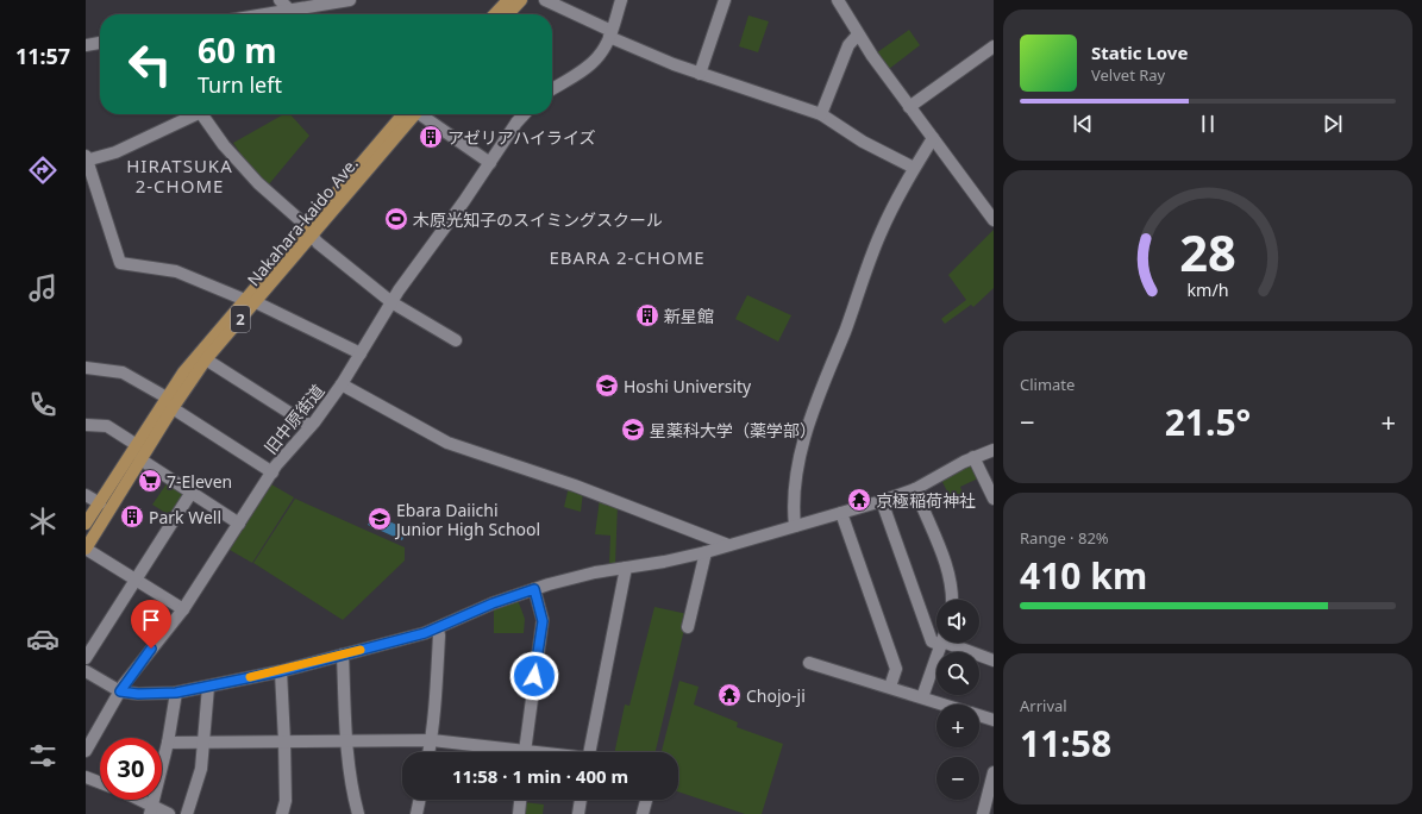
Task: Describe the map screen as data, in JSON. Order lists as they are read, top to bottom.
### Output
{
  "streets": {
    "main road": ["Nakahara-kaido Ave.", "2"],
    "street": ["旧中原街道"]
  },
  "districts": ["HIRATSUKA 2-CHOME", "EBARA 2-CHOME"],
  "places": {
    "building": ["アゼリアハイライズ", "新星館", "Park Well"],
    "sports": ["木原光知子のスイミングスクール"],
    "school or university": ["Hoshi University", "星薬科大学（薬学部）", "Ebara Daiichi Junior High School"],
    "supermarket": ["7-Eleven"],
    "temple": ["京極稲荷神社", "Chojo-ji"]
  },
  "page": {
    "tabs": "11:57",
    "turn": ["60 m", "Turn left"],
    "song": ["Static Love", "Velvet Ray"],
    "tile": [
      "Climate",
      ["Range · 82%", "410 km"],
      ["Arrival", "11:58"]
    ],
    "heat": ["−", "21.5°", "+"],
    "map_buttons": ["+", "−"],
    "limit": "30",
    "trip": "11:58 · 1 min · 400 m",
    "gauge": ["28", "km/h"]
  }
}
